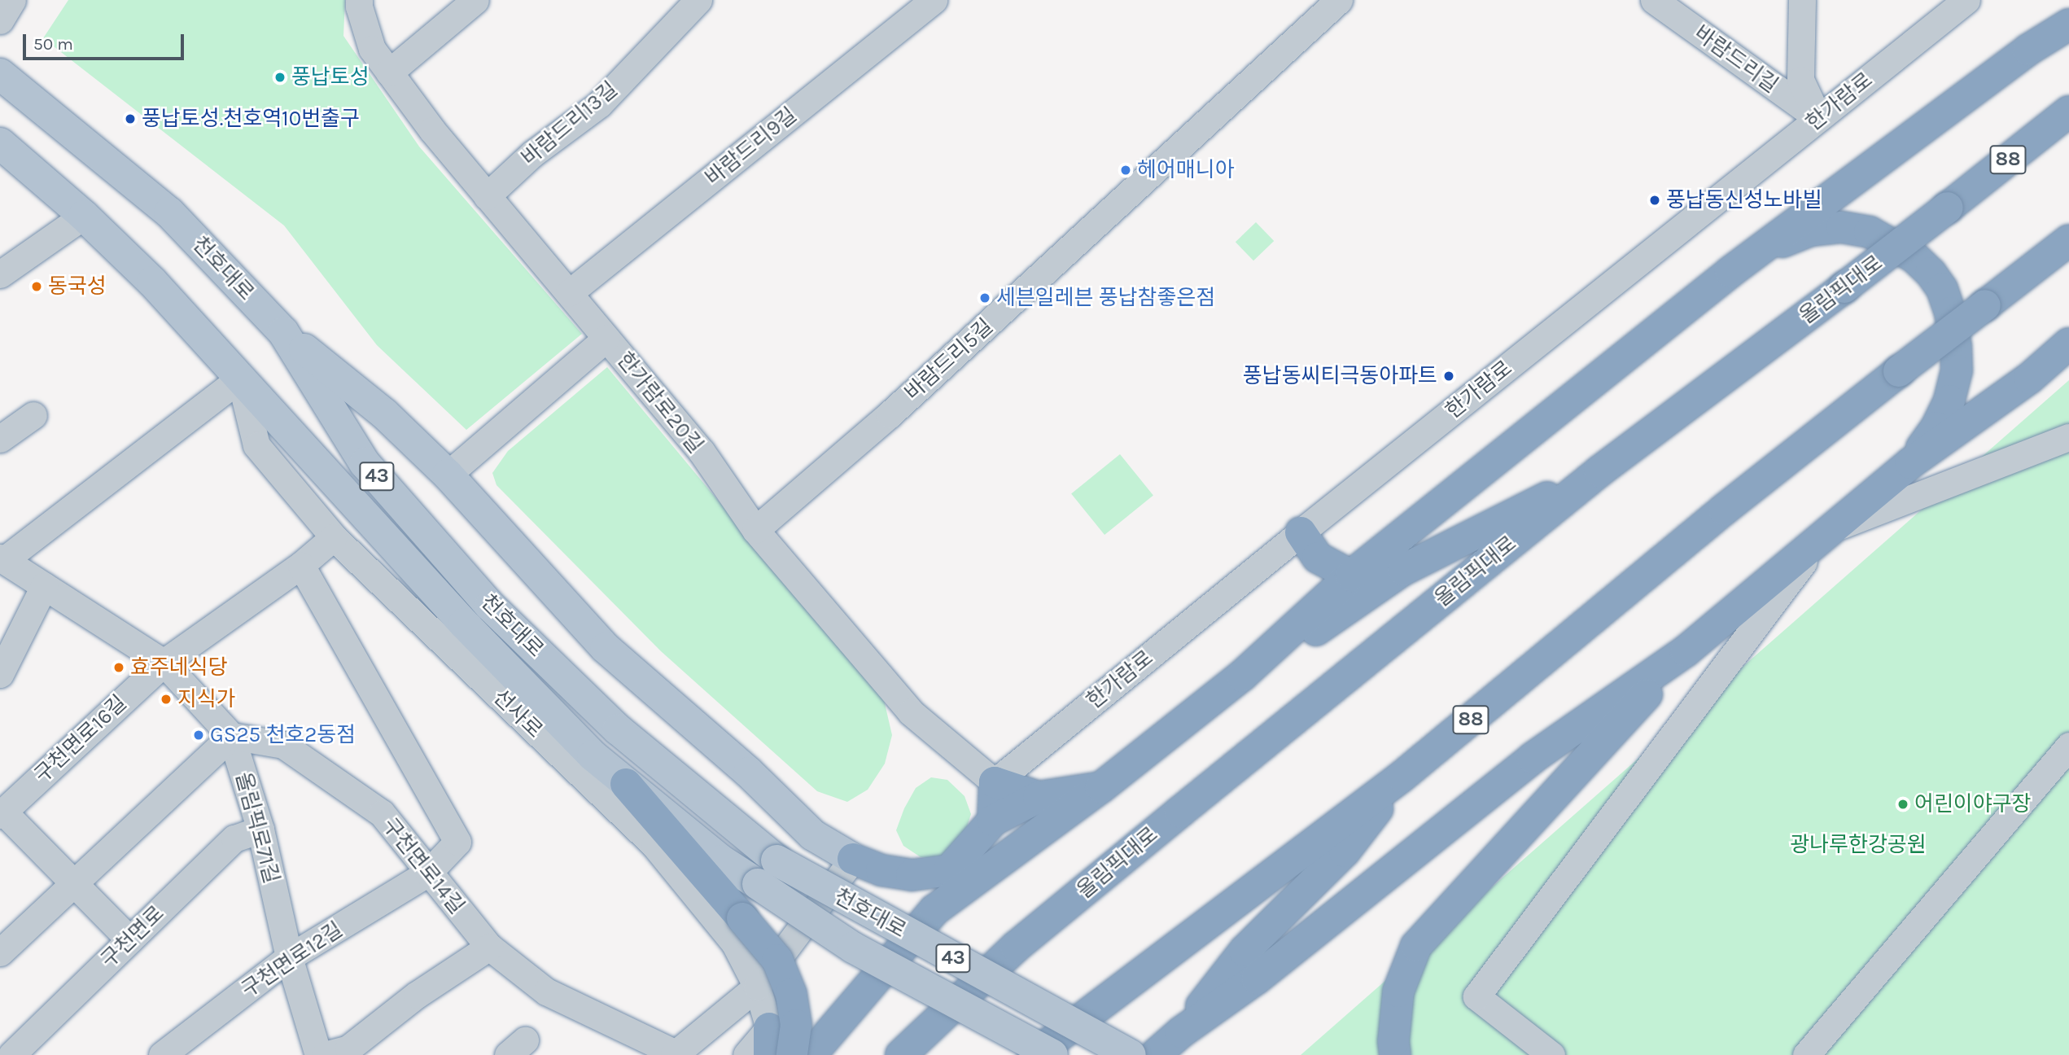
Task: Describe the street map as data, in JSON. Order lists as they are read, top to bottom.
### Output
{
  "streets": {
    "highway": ["88", "올림픽대로"],
    "main road": ["천호대로", "43"],
    "street": [
      "바람드리길",
      "한가람로",
      "바람드리13길",
      "바람드리9길",
      "바람드리5길",
      "한가람로20길",
      "선사로",
      "구천면로16길",
      "올림픽로71길",
      "구천면로14길",
      "구천면로",
      "구천면로12길"
    ]
  },
  "crossings": [
    ["바람드리길", "한가람로"],
    ["한가람로", "한가람로20길"],
    ["바람드리13길", "한가람로20길"],
    ["바람드리9길", "한가람로20길"],
    ["천호대로", "선사로"],
    ["천호대로", "올림픽로71길"],
    ["바람드리5길", "한가람로20길"],
    ["선사로", "구천면로16길"],
    ["선사로", "올림픽로71길"],
    ["구천면로16길", "올림픽로71길"],
    ["구천면로16길", "구천면로12길"],
    ["올림픽로71길", "구천면로14길"],
    ["올림픽로71길", "구천면로"],
    ["올림픽로71길", "구천면로12길"],
    ["구천면로14길", "구천면로12길"]
  ],
  "parks": ["광나루한강공원"],
  "places": [
    "풍납토성",
    "풍납토성.천호역10번출구",
    "헤어매니아",
    "풍납동신성노바빌",
    "동국성",
    "세븐일레븐 풍납참좋은점",
    "풍납동씨티극동아파트",
    "효주네식당",
    "지식가",
    "GS25 천호2동점",
    "어린이야구장"
  ],
  "scale_bar": "50 m"
}
